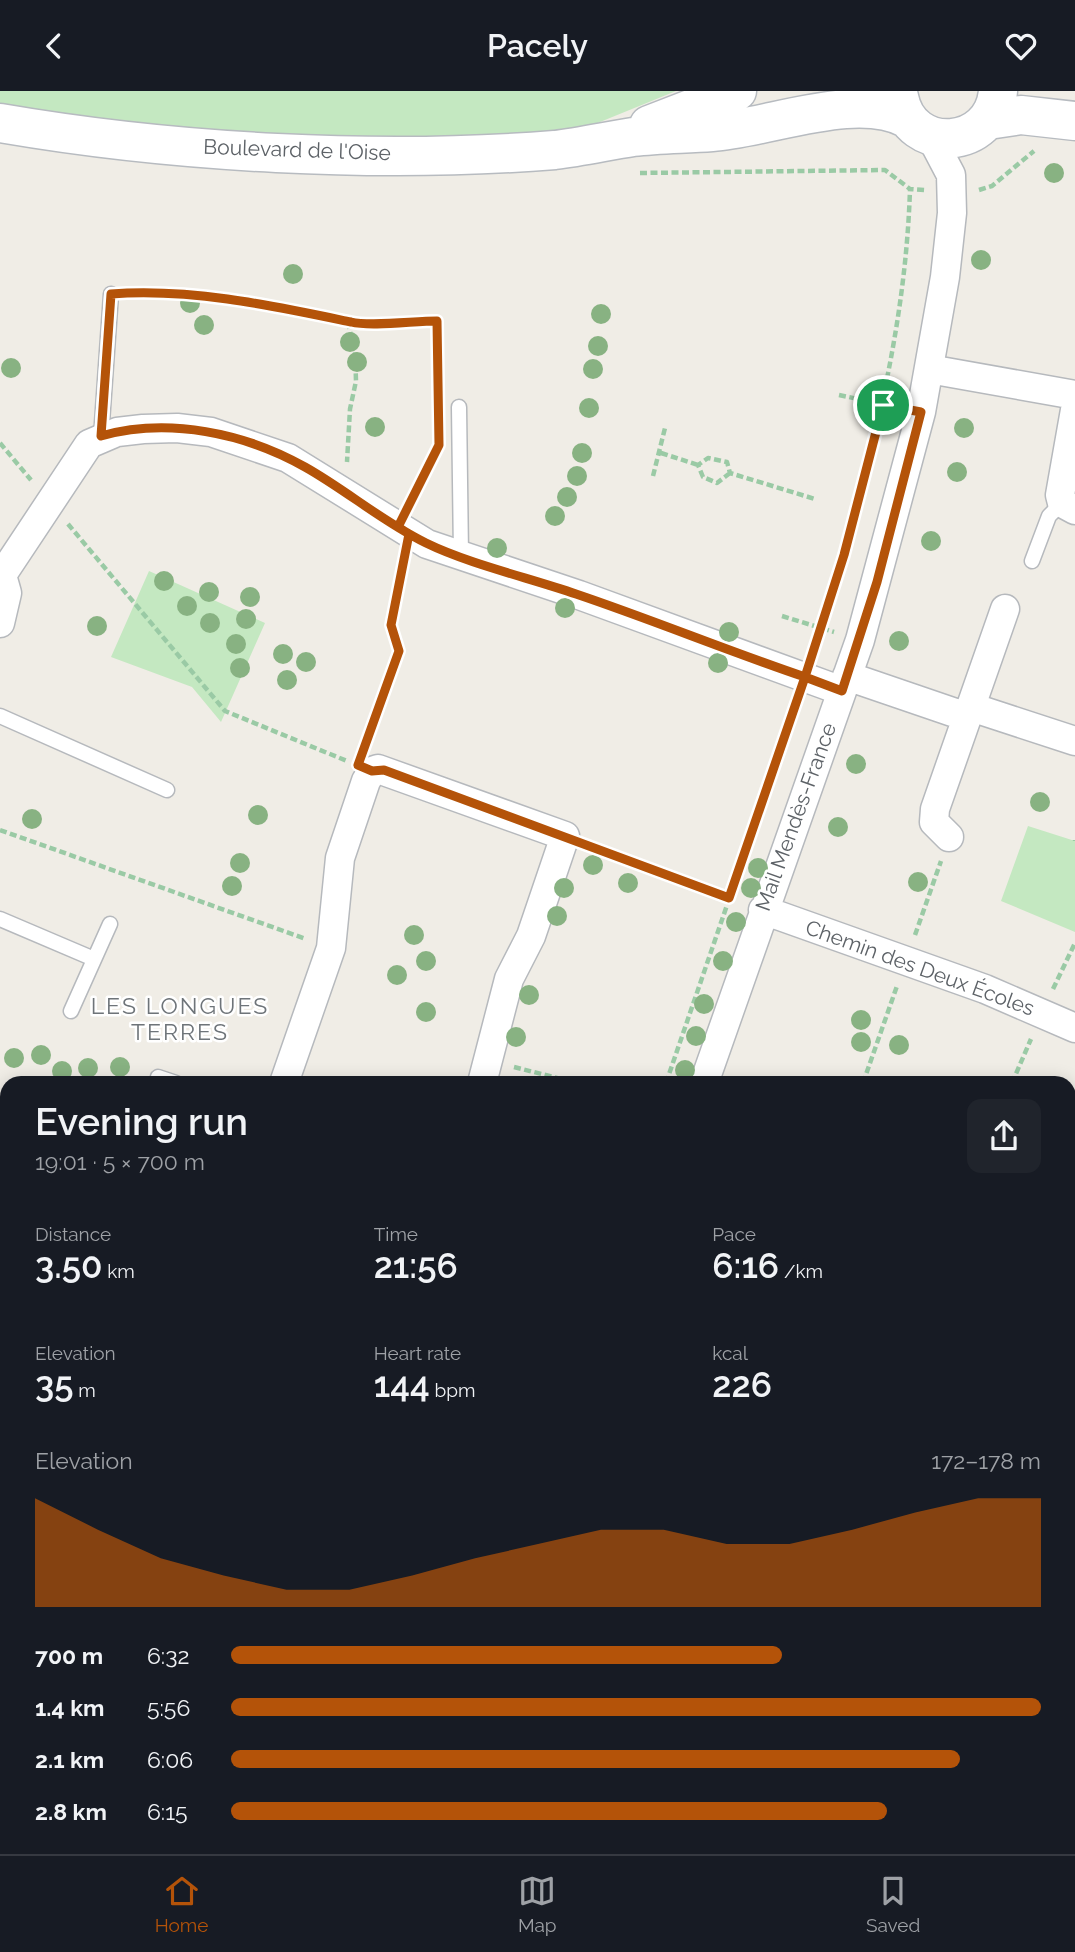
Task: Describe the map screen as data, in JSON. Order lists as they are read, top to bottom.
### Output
{
  "streets": {
    "main road": ["Boulevard de l'Oise"],
    "street": ["Mail Mendès-France", "Chemin des Deux Écoles"]
  },
  "crossings": [
    ["Boulevard de l'Oise", "Mail Mendès-France"],
    ["Mail Mendès-France", "Chemin des Deux Écoles"]
  ],
  "districts": ["LES LONGUES TERRES"],
  "page": {
    "header": "Pacely",
    "heading": ["Evening run", "19:01 · 5 × 700 m"],
    "stats": [
      ["Distance", "3.50 km"],
      ["Time", "21:56"],
      ["Pace", "6:16 /km"],
      ["Elevation", "35 m"],
      ["Heart rate", "144 bpm"],
      ["kcal", "226"]
    ],
    "chart": ["Elevation", "172–178 m"],
    "list": [
      {
        "name": "700 m",
        "note": "6:32"
      },
      {
        "name": "1.4 km",
        "note": "5:56"
      },
      {
        "name": "2.1 km",
        "note": "6:06"
      },
      {
        "name": "2.8 km",
        "note": "6:15"
      }
    ],
    "tabs": ["Home", "Map", "Saved"]
  }
}
